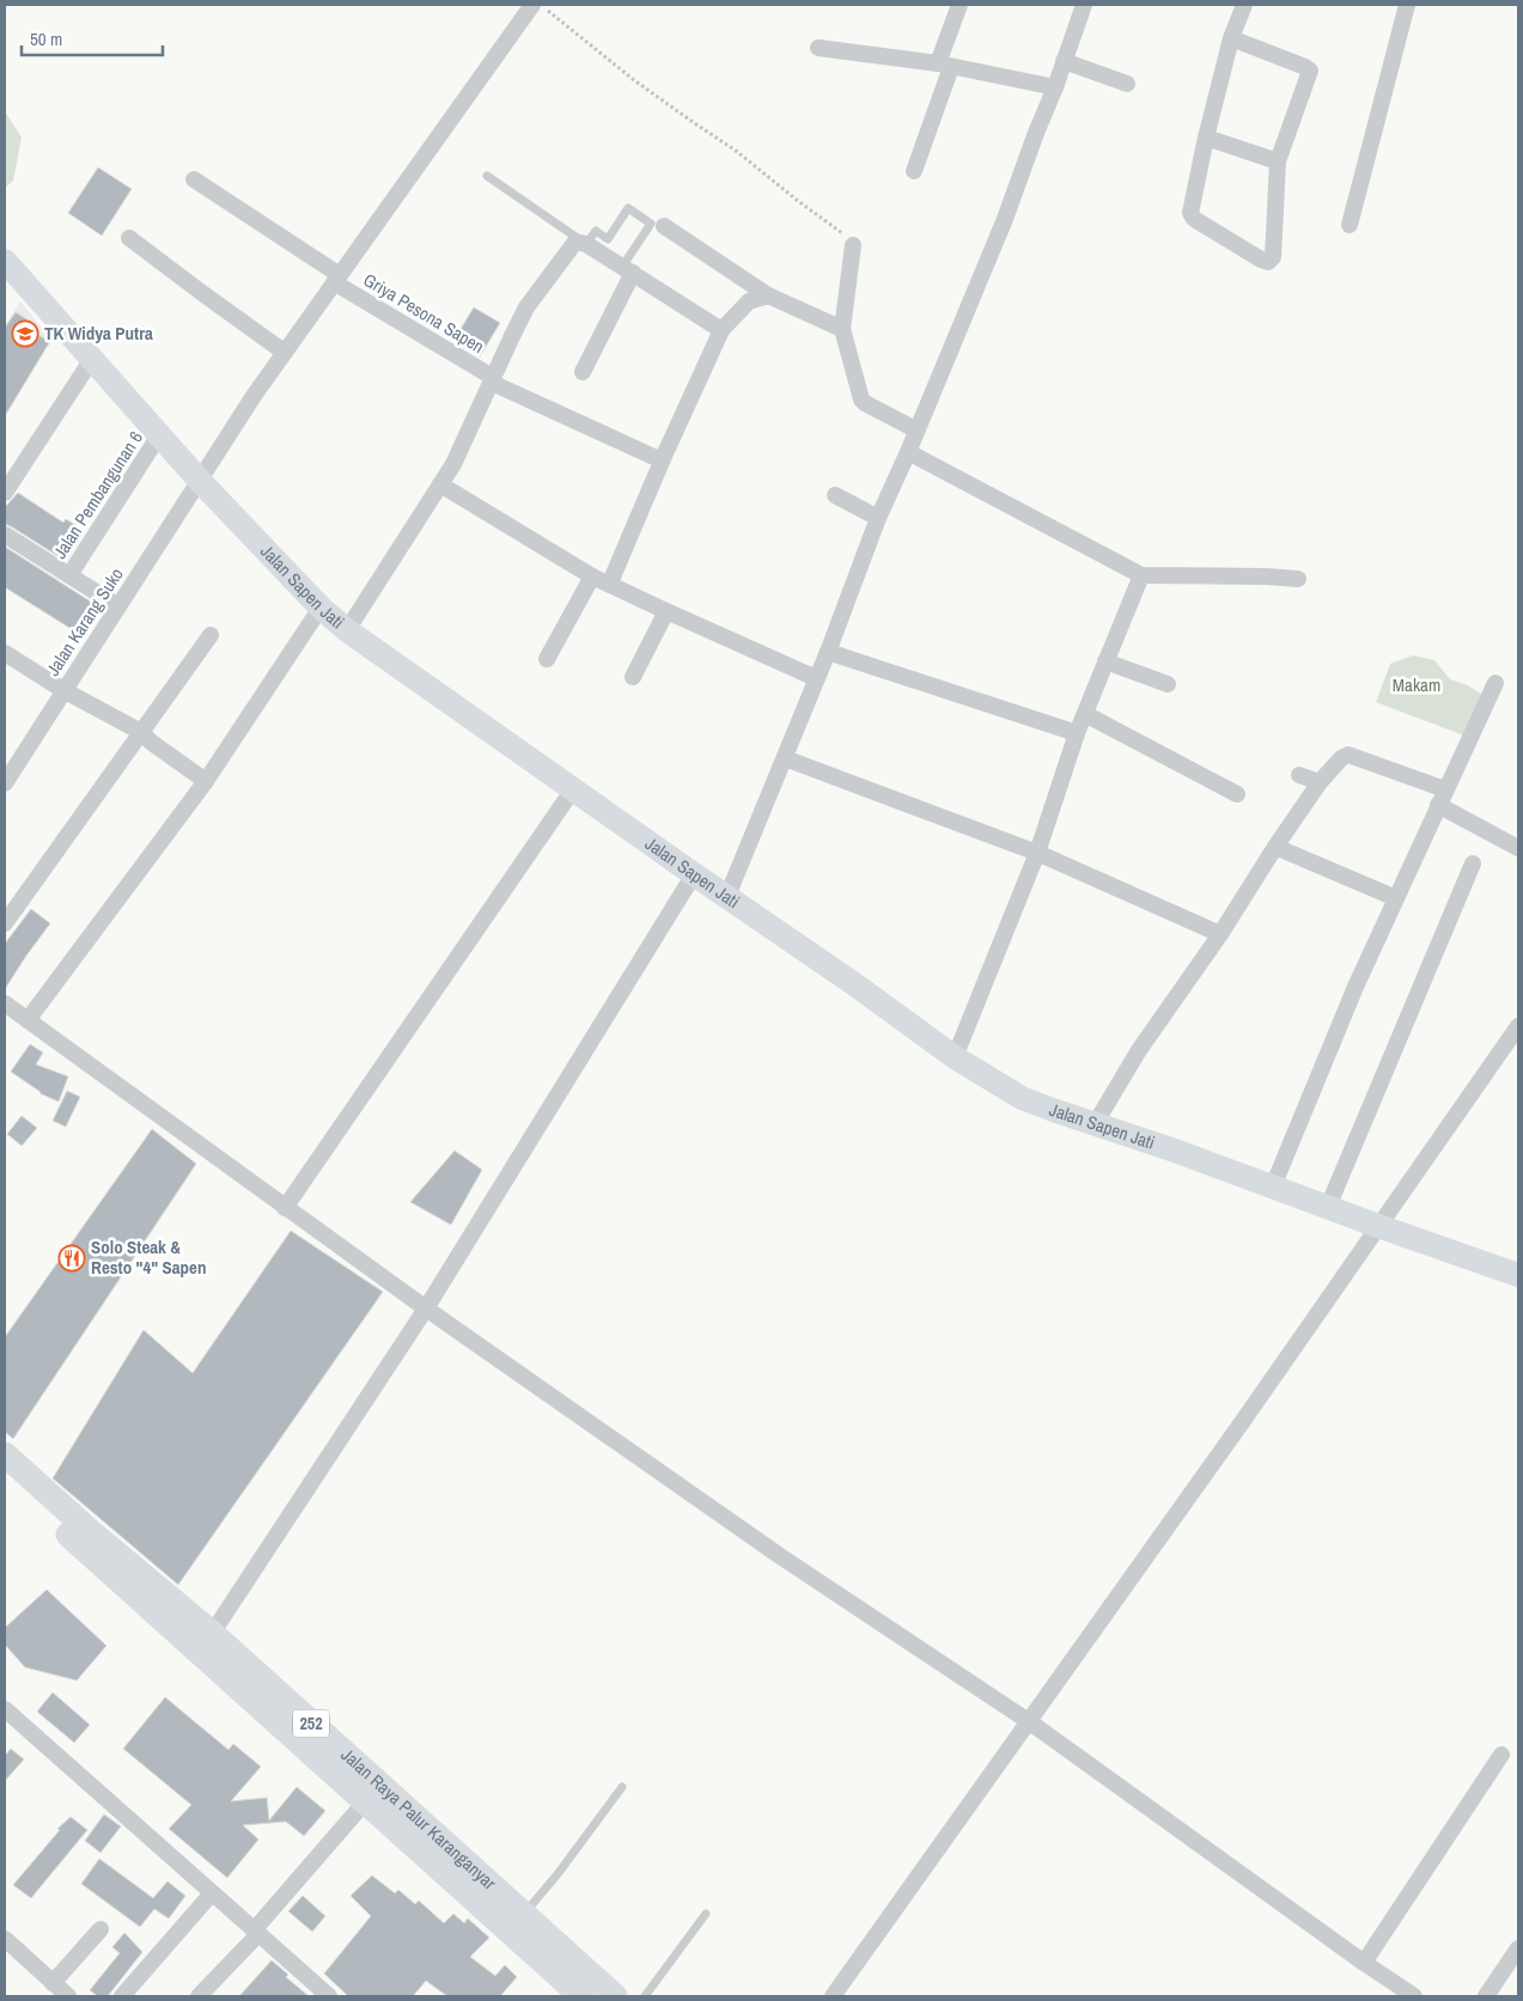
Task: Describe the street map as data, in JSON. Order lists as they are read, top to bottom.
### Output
{
  "streets": {
    "main road": ["252", "Jalan Raya Palur Karanganyar"],
    "street": [
      "Griya Pesona Sapen",
      "Jalan Pembangunan 6",
      "Jalan Sapen Jati",
      "Jalan Karang Suko"
    ]
  },
  "crossings": [
    ["Griya Pesona Sapen", "Jalan Karang Suko"],
    ["Jalan Pembangunan 6", "Jalan Sapen Jati"],
    ["Jalan Sapen Jati", "Jalan Karang Suko"]
  ],
  "parks": ["Makam"],
  "places": {
    "school or university": ["TK Widya Putra"],
    "restaurant": ["Solo Steak & Resto \"4\" Sapen"]
  },
  "scale_bar": "50 m"
}
